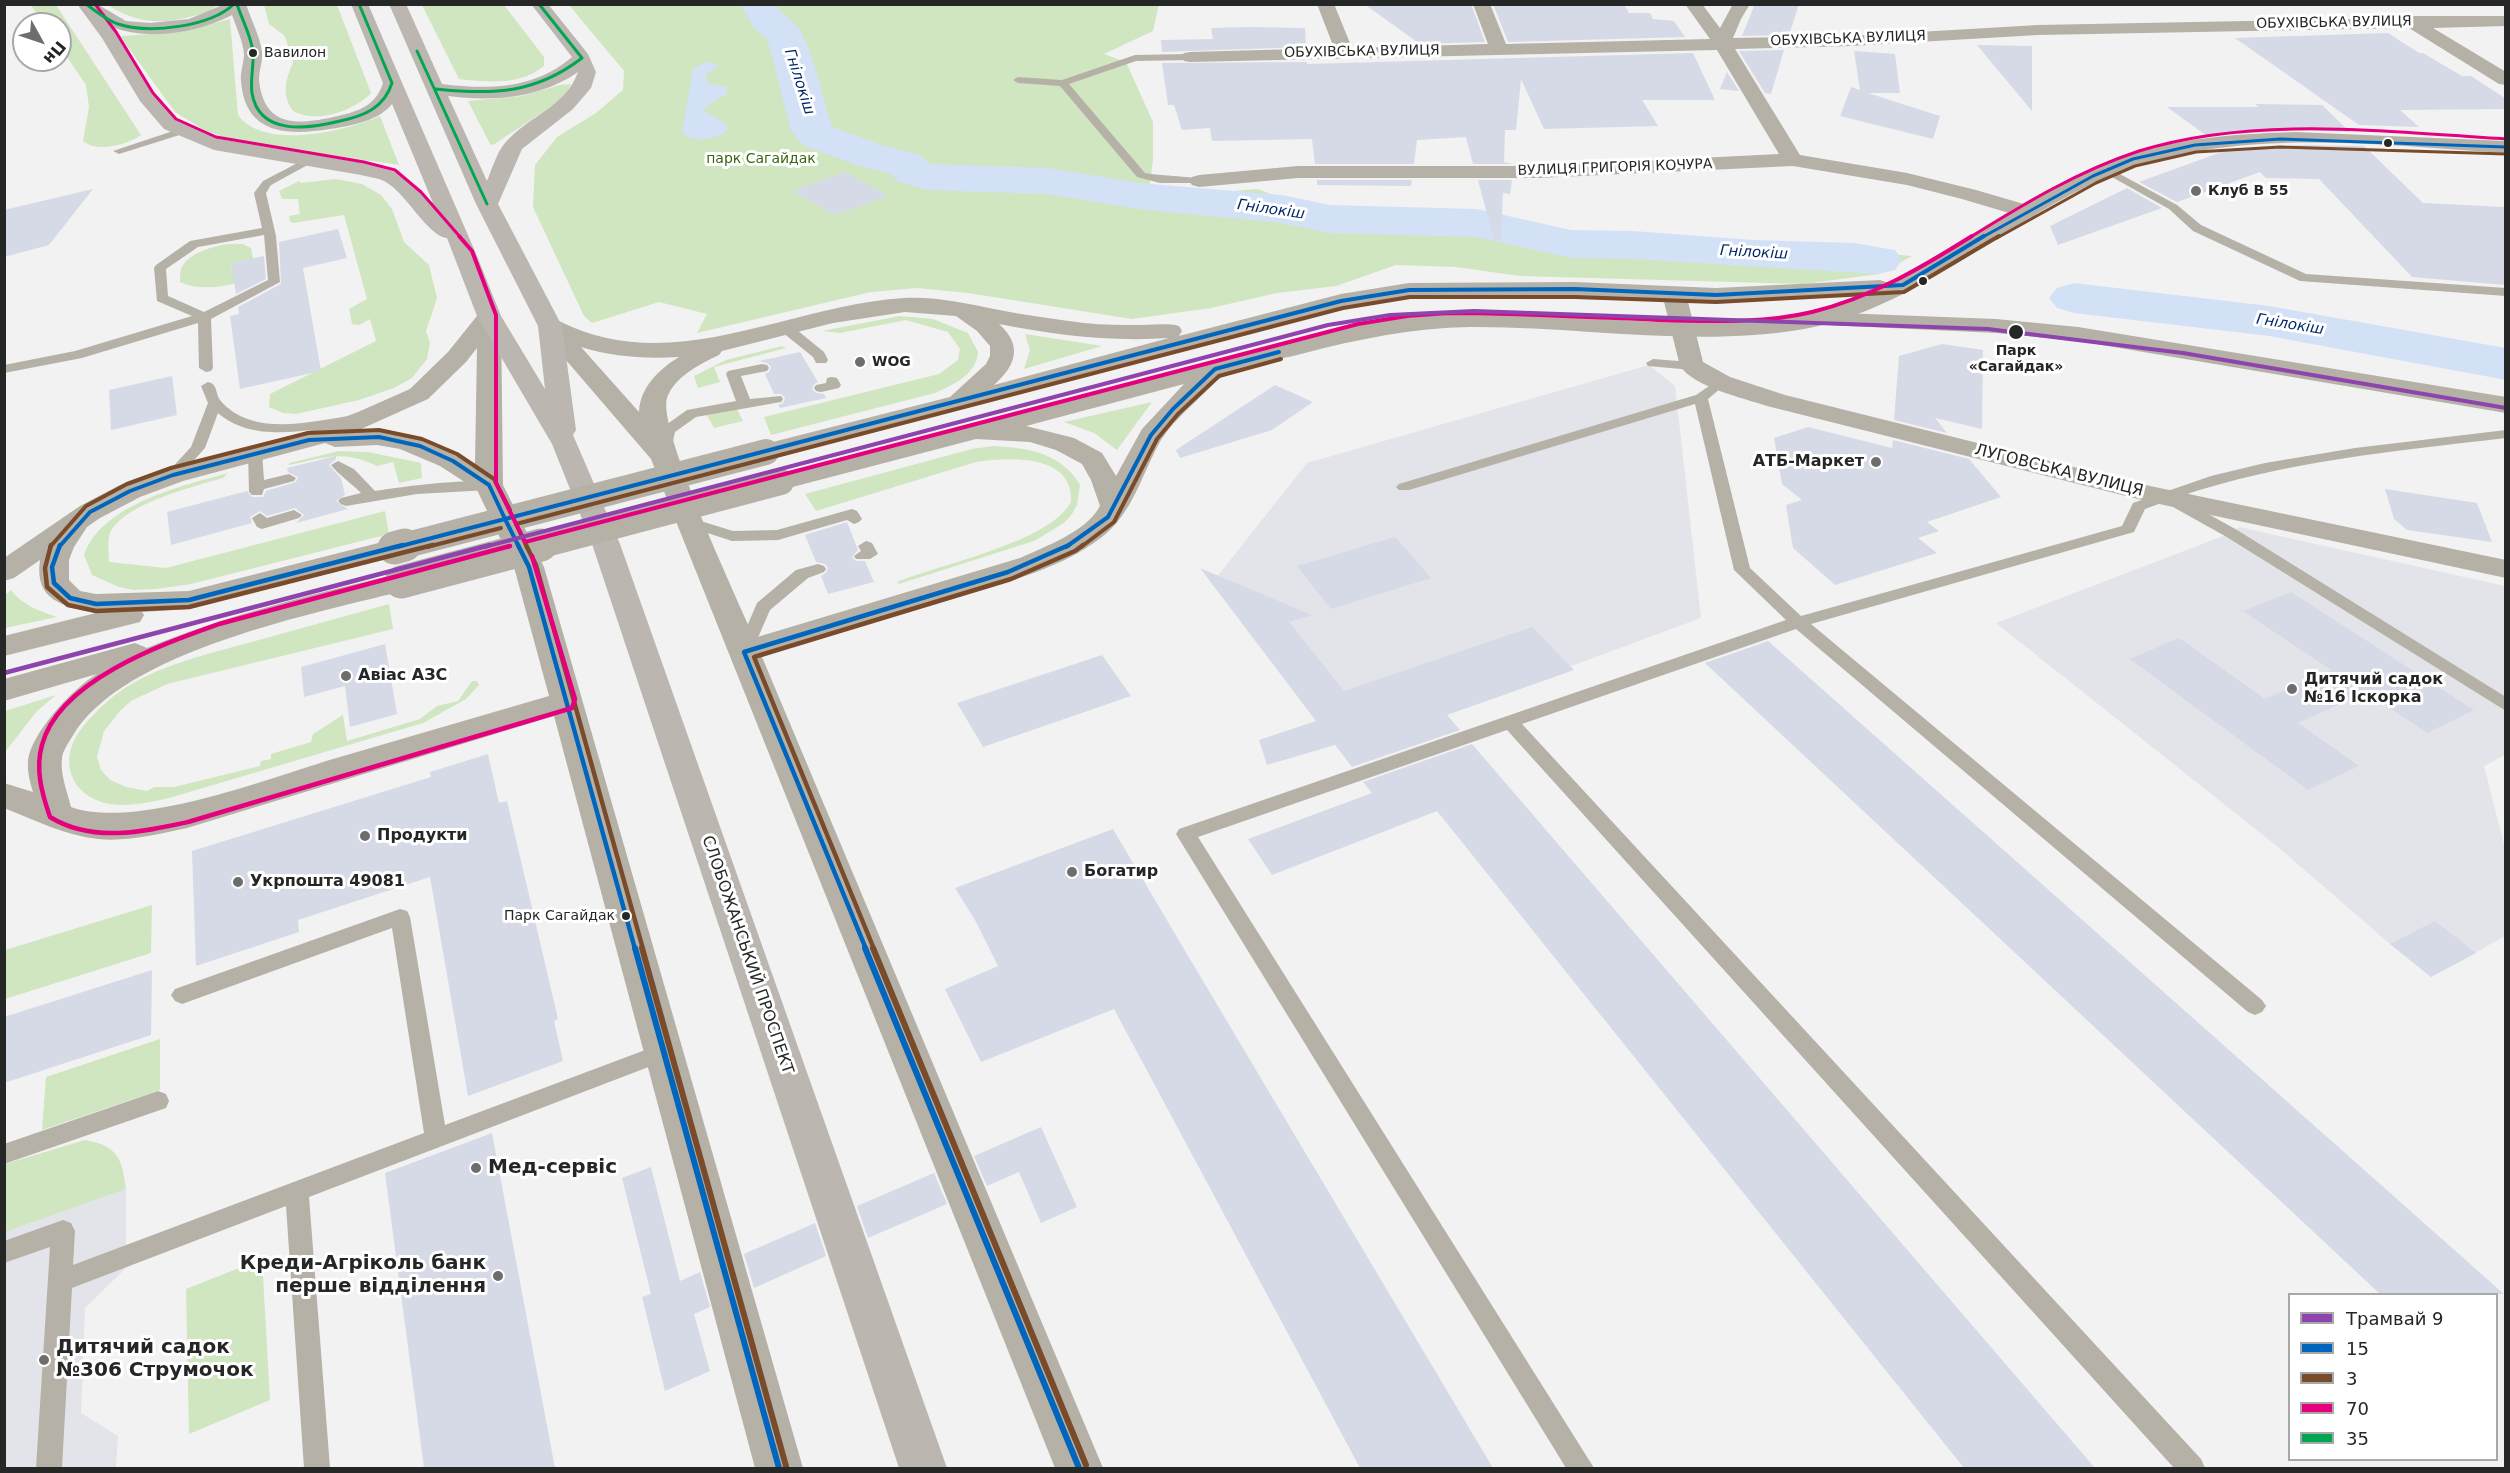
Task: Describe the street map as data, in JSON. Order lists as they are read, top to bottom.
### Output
{
  "streets": {
    "main road": [
      "ОБУХІВСЬКА ВУЛИЦЯ",
      "ВУЛИЦЯ ГРИГОРІЯ КОЧУРА",
      "ЛУГОВСЬКА ВУЛИЦЯ",
      "СЛОБОЖАНСЬКИЙ ПРОСПЕКТ"
    ]
  },
  "water": ["Гнілокіш"],
  "parks": ["парк Сагайдак"],
  "places": [
    "Вавилон",
    "Клуб В 55",
    "Парк «Сагайдак»",
    "WOG",
    "АТБ-Маркет",
    "Авіас АЗС",
    "Дитячий садок №16 Іскорка",
    "Продукти",
    "Богатир",
    "Укрпошта 49081",
    "Парк Сагайдак",
    "Мед-сервіс",
    "Креди-Агріколь банк перше відділення",
    "Дитячий садок №306 Струмочок"
  ],
  "lines": [
    "transit line 70",
    "transit line 35",
    "transit line 15",
    "transit line 3",
    "tram line 9"
  ],
  "legend": [
    "Трамвай 9",
    "15",
    "3",
    "70",
    "35"
  ],
  "north": "bottom right"
}
